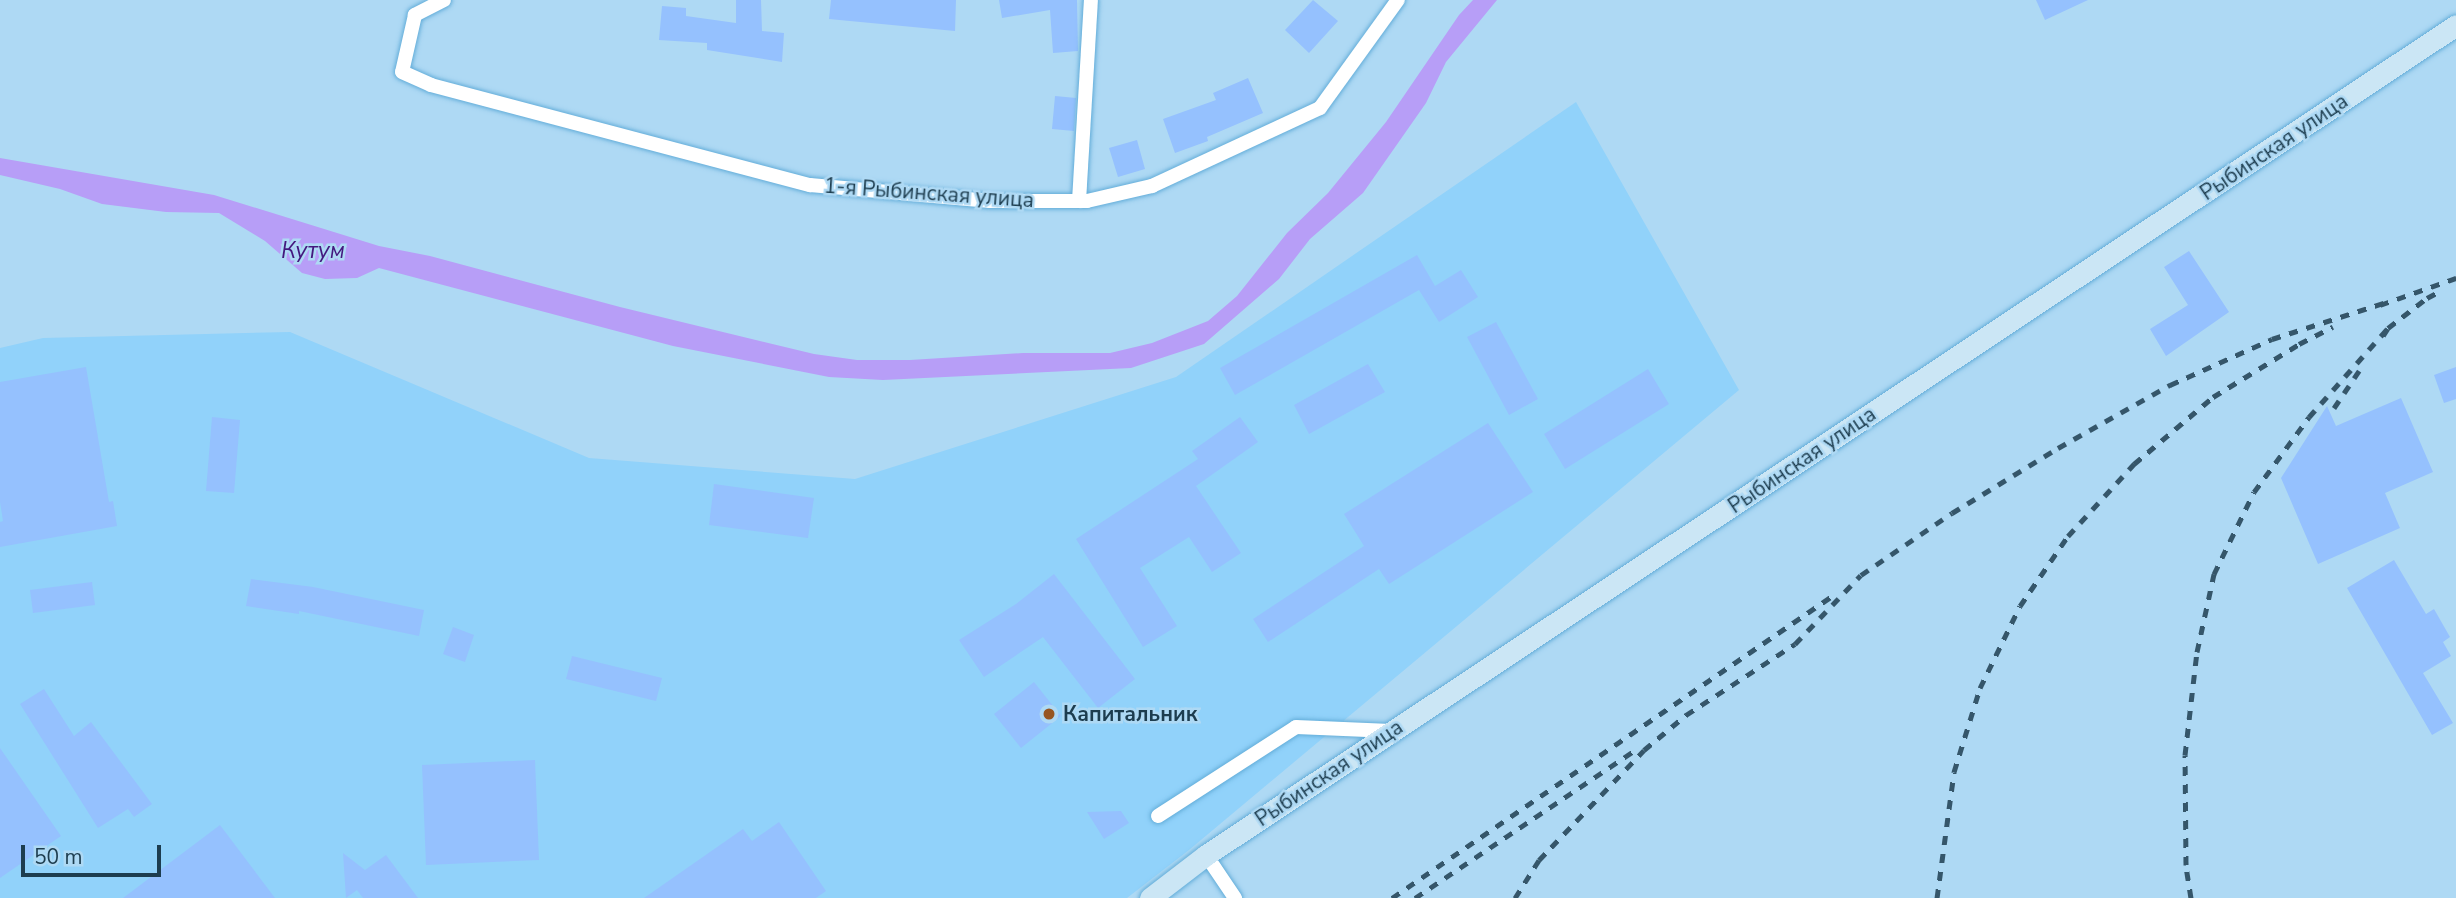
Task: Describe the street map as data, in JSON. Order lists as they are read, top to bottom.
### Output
{
  "streets": {
    "main road": ["Рыбинская улица"],
    "street": ["1-я Рыбинская улица"]
  },
  "water": ["Кутум"],
  "places": ["Капитальник"],
  "scale_bar": "50 m"
}
